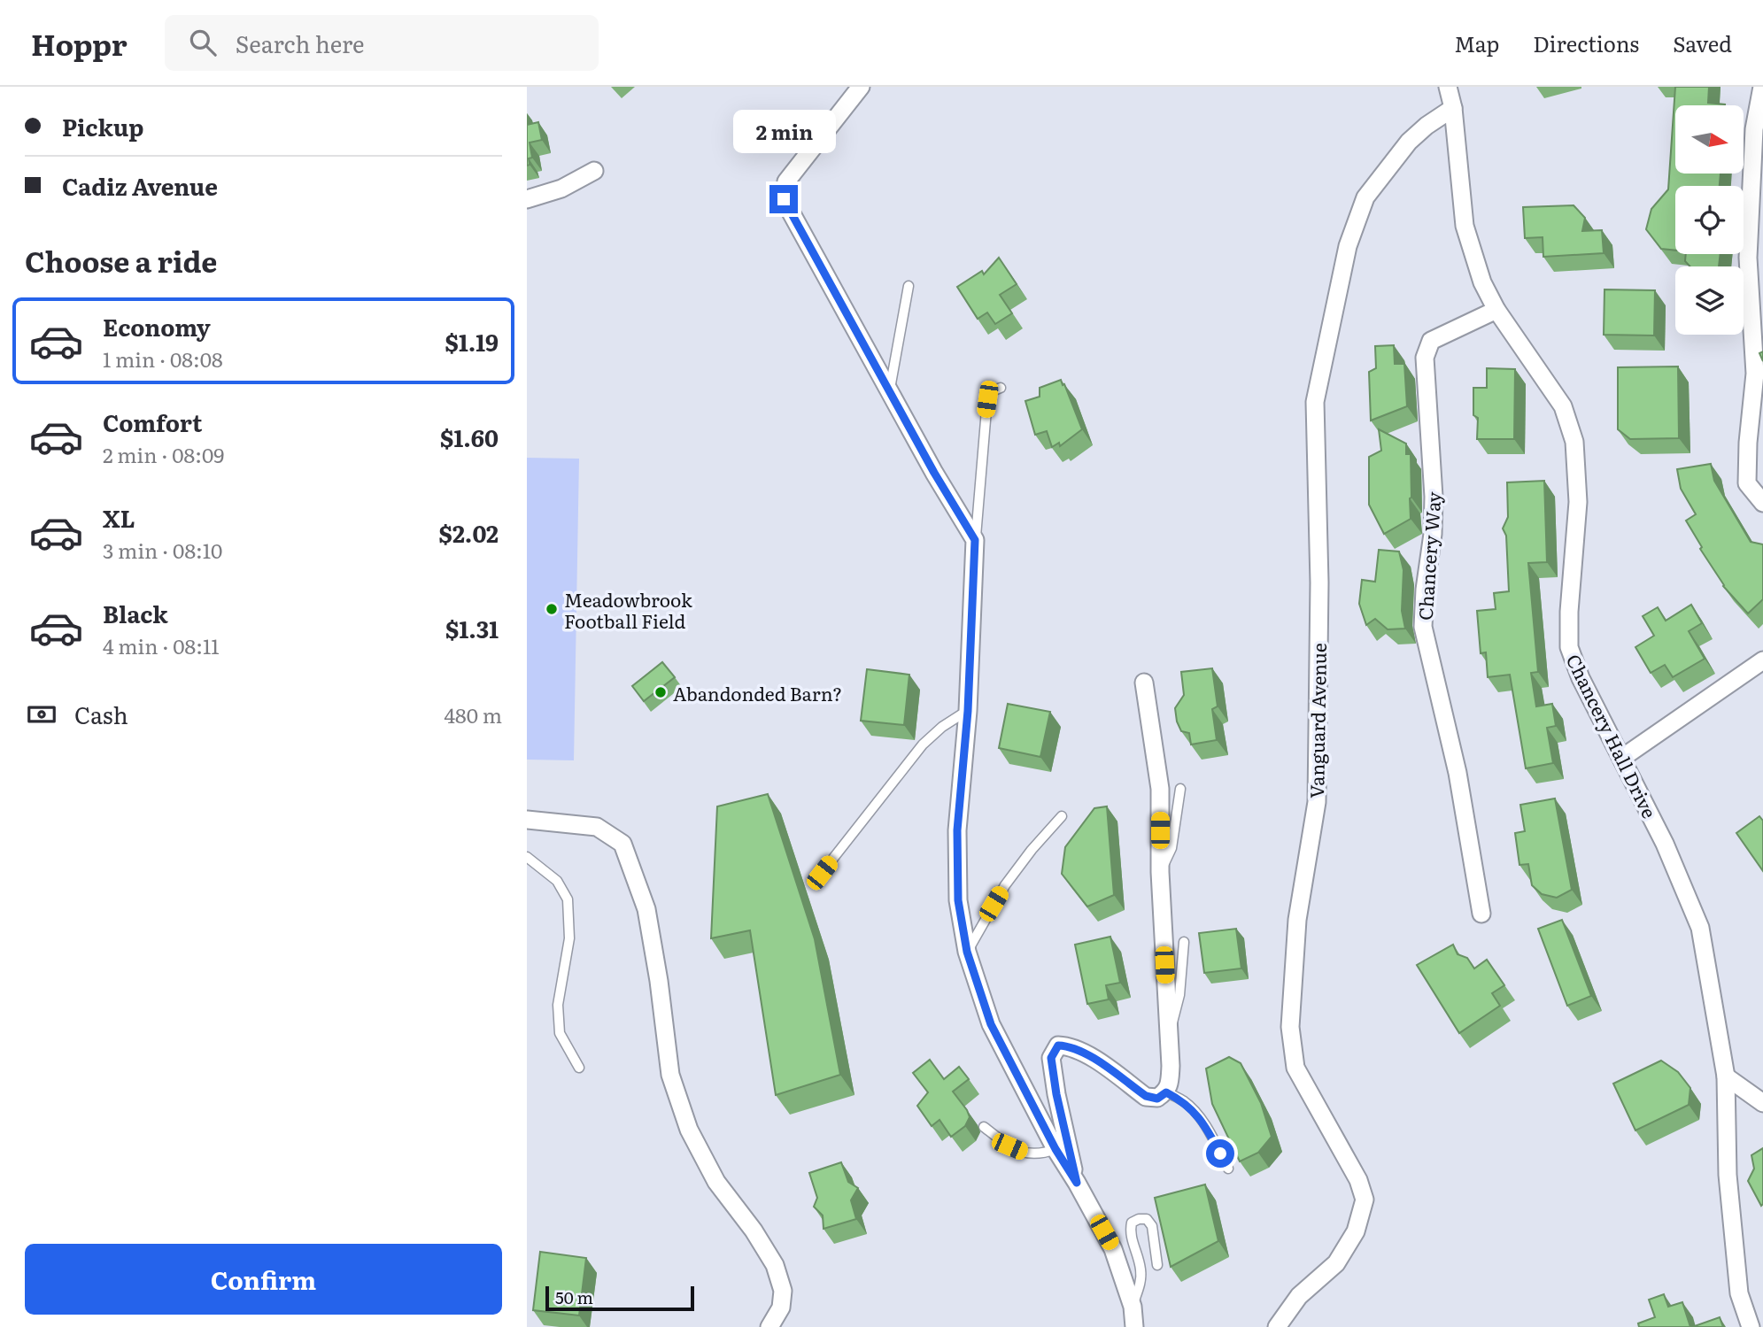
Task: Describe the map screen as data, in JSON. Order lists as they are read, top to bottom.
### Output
{
  "streets": {
    "street": ["Chancery Way", "Vanguard Avenue", "Chancery Hall Drive"]
  },
  "crossings": [
    ["Chancery Way", "Chancery Hall Drive"],
    ["Vanguard Avenue", "Chancery Hall Drive"]
  ],
  "places": ["Meadowbrook Football Field", "Abandonded Barn?"],
  "scale_bar": "50 m",
  "north": "right",
  "page": {
    "header": "Hoppr",
    "search": "Search here",
    "nav": ["Map", "Directions", "Saved"],
    "banner": ["Pickup", "Cadiz Avenue"],
    "bubble": "2 min",
    "heading": "Choose a ride",
    "list": [
      {
        "name": "Economy",
        "note": "1 min · 08:08",
        "value": "$1.19"
      },
      {
        "name": "Comfort",
        "note": "2 min · 08:09",
        "value": "$1.60"
      },
      {
        "name": "XL",
        "note": "3 min · 08:10",
        "value": "$2.02"
      },
      {
        "name": "Black",
        "note": "4 min · 08:11",
        "value": "$1.31"
      }
    ],
    "pay": ["Cash", "480 m"],
    "buttons": "Confirm",
    "scale": "50 m"
  }
}
